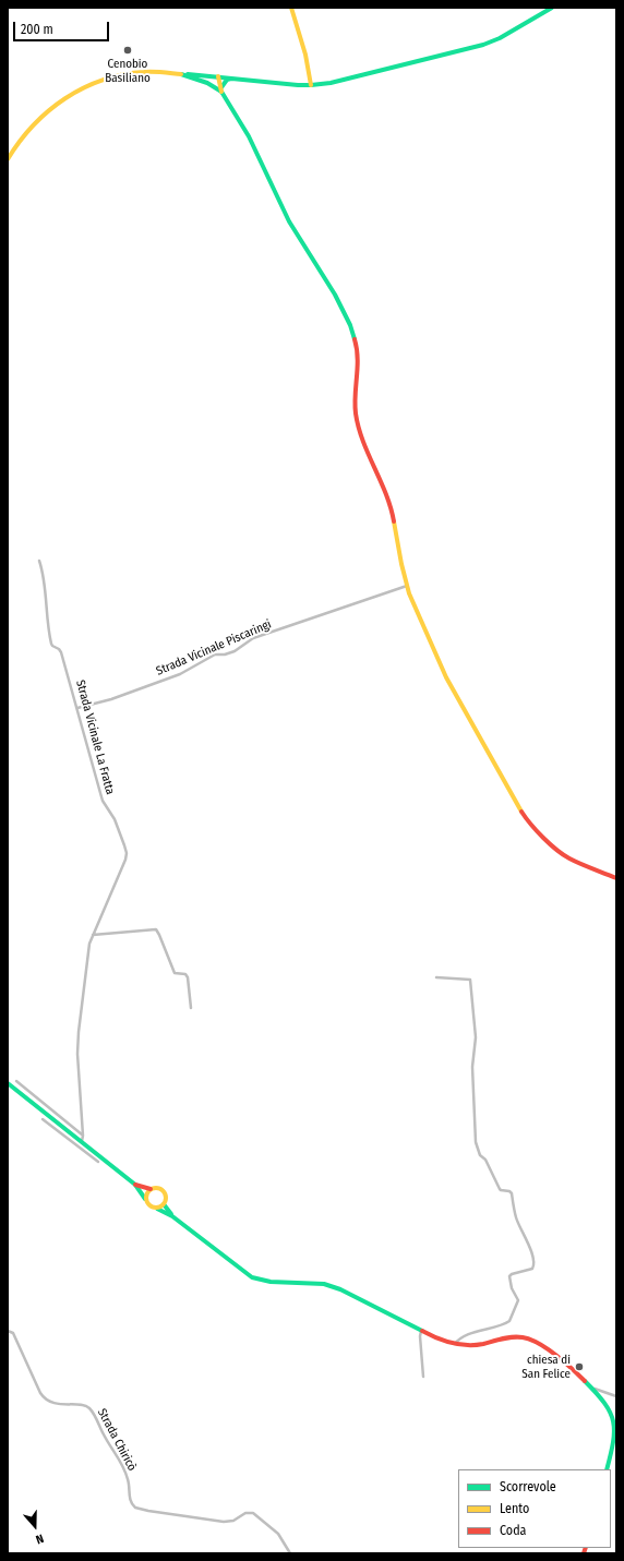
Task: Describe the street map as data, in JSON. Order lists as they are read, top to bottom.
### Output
{
  "streets": {
    "street": ["Strada Vicinale Piscaringi", "Strada Vicinale La Fratta", "Strada Chiricò"]
  },
  "crossings": [
    ["Strada Vicinale Piscaringi", "Strada Vicinale La Fratta"]
  ],
  "places": ["Cenobio Basiliano", "chiesa di San Felice"],
  "legend": ["Scorrevole", "Lento", "Coda"],
  "scale_bar": "200 m",
  "north": "bottom"
}
